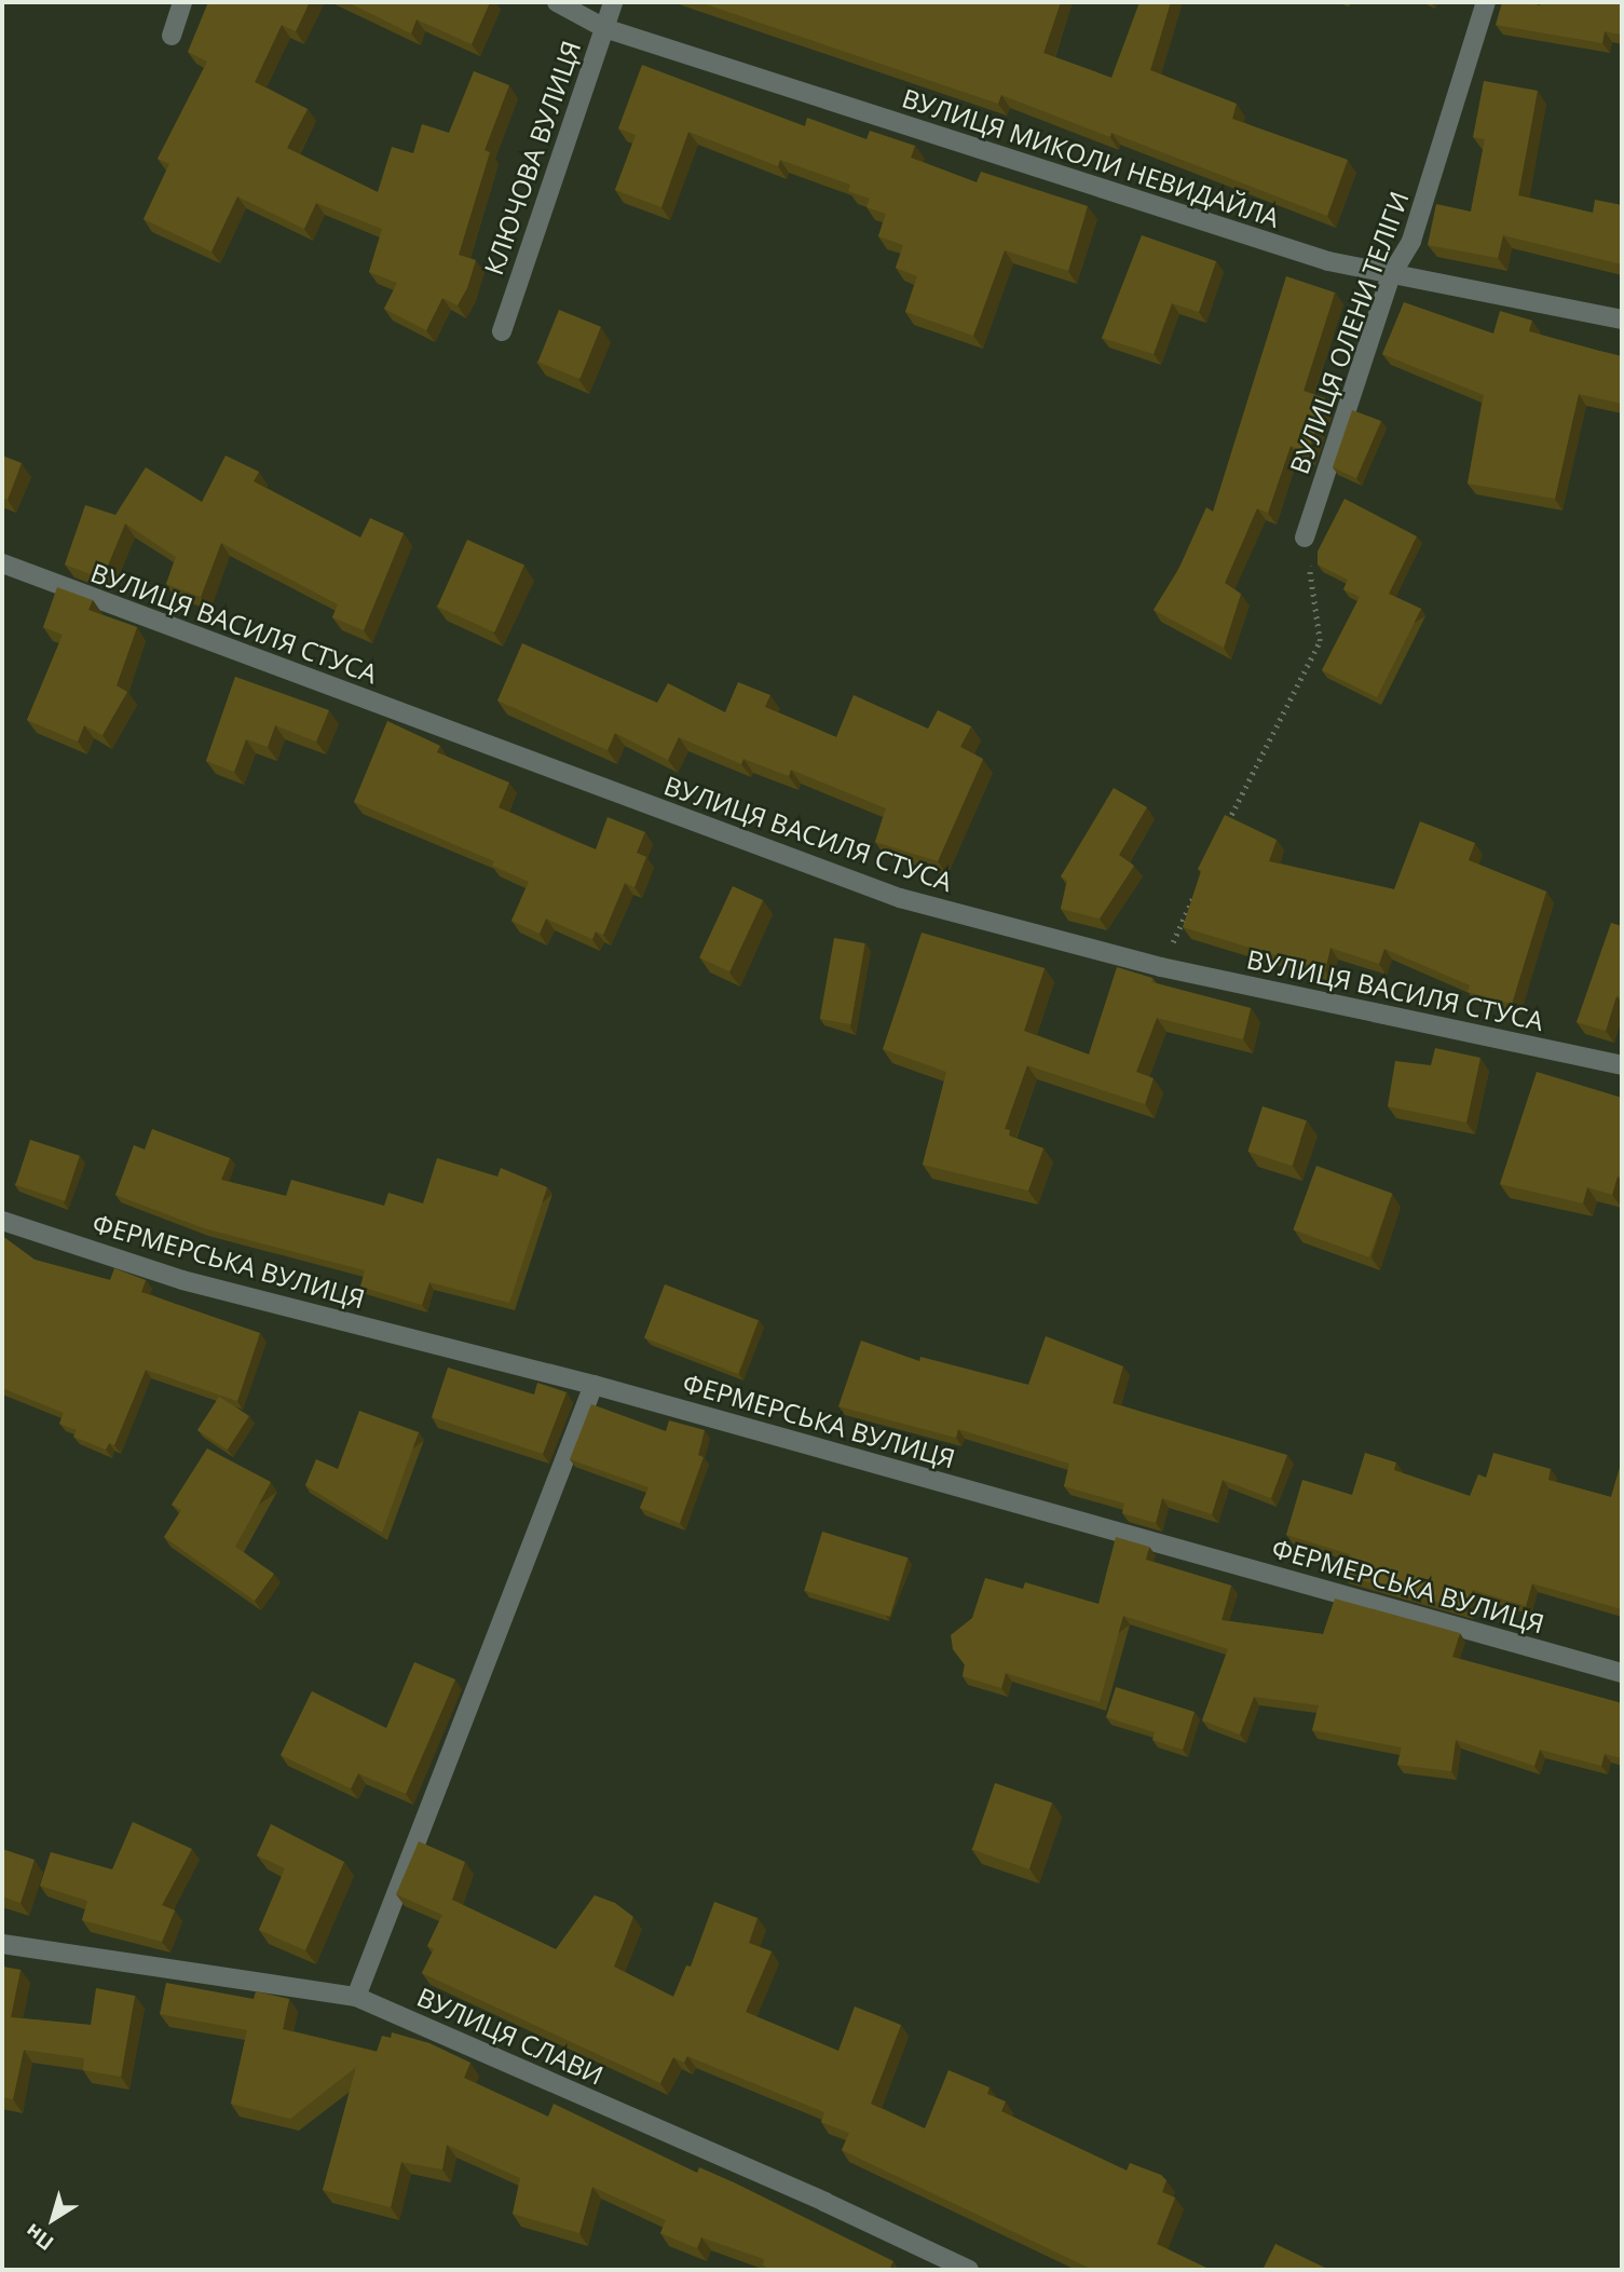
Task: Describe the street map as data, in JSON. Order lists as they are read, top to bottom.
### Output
{
  "streets": {
    "street": [
      "КЛЮЧОВА ВУЛИЦЯ",
      "ВУЛИЦЯ МИКОЛИ НЕВИДАЙЛА",
      "ВУЛИЦЯ ОЛЕНИ ТЕЛІГИ",
      "ВУЛИЦЯ ВАСИЛЯ СТУСА",
      "ФЕРМЕРСЬКА ВУЛИЦЯ",
      "ВУЛИЦЯ СЛАВИ"
    ]
  },
  "crossings": [
    ["КЛЮЧОВА ВУЛИЦЯ", "ВУЛИЦЯ МИКОЛИ НЕВИДАЙЛА"],
    ["ВУЛИЦЯ МИКОЛИ НЕВИДАЙЛА", "ВУЛИЦЯ ОЛЕНИ ТЕЛІГИ"]
  ],
  "north": "bottom left"
}
